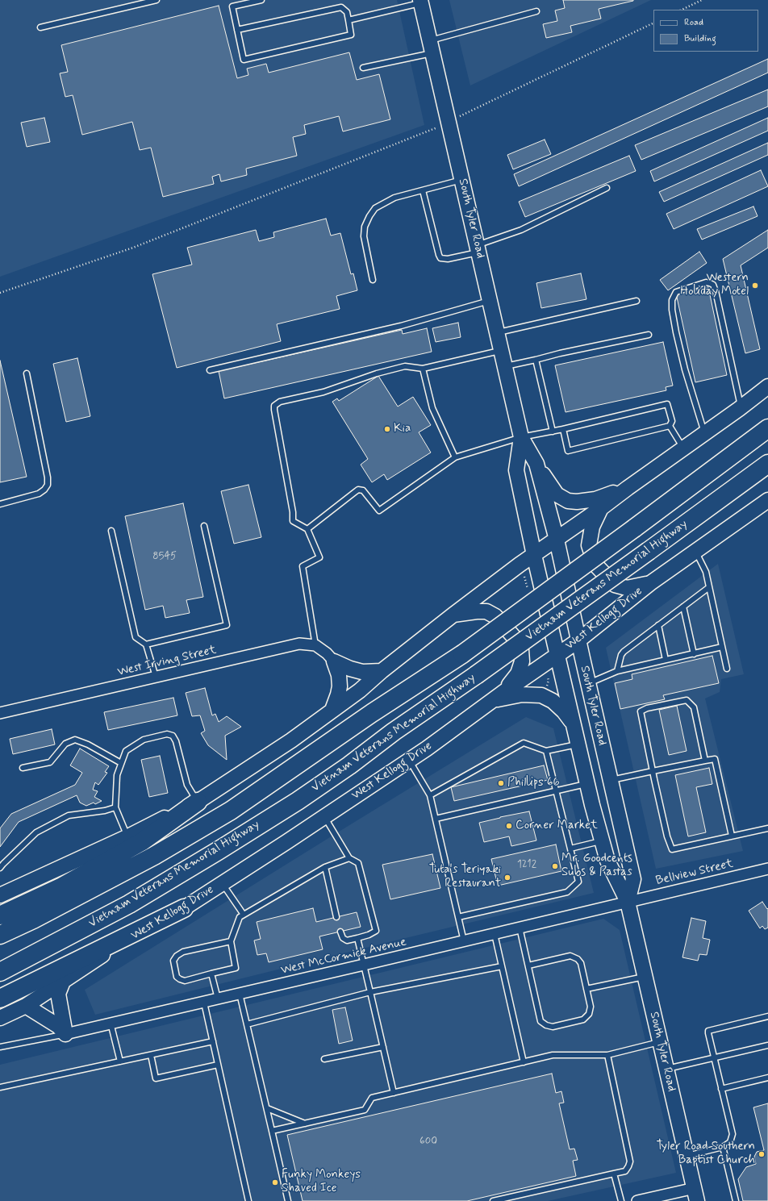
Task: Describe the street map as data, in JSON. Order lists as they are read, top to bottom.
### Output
{
  "streets": {
    "highway": ["Vietnam Veterans Memorial Highway"],
    "main road": ["South Tyler Road", "West Kellogg Drive"],
    "street": ["West Irving Street", "Bellview Street", "West McCormick Avenue"]
  },
  "crossings": [
    ["South Tyler Road", "West Kellogg Drive"],
    ["South Tyler Road", "Bellview Street"],
    ["South Tyler Road", "West McCormick Avenue"],
    ["Bellview Street", "West McCormick Avenue"]
  ],
  "places": [
    "Western Holiday Motel",
    "Kia",
    "Phillips 66",
    "Corner Market",
    "Mr. Goodcents Subs & Pastas",
    "Tuta's Teriyaki Restaurant",
    "Tyler Road Southern Baptist Church",
    "Funky Monkeys Shaved Ice"
  ],
  "house_numbers": ["8545", "1212", "600"],
  "legend": ["Road", "Building"]
}
